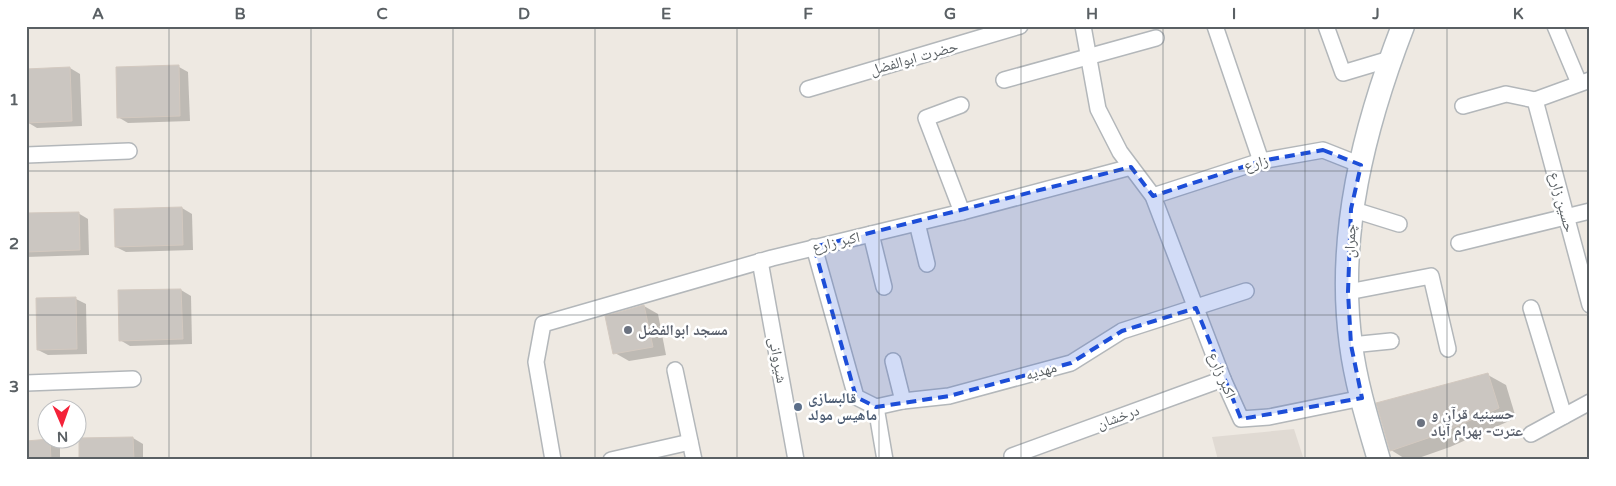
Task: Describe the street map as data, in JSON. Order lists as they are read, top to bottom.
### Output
{
  "streets": {
    "street": [
      "حضرت ابوالفضل",
      "زارع",
      "حسین زارع",
      "چمران",
      "اکبر زارع",
      "شیروانی",
      "مهدیه",
      "درخشان"
    ]
  },
  "crossings": [
    ["زارع", "چمران"],
    ["زارع", "اکبر زارع"],
    ["چمران", "اکبر زارع"],
    ["اکبر زارع", "شیروانی"],
    ["اکبر زارع", "مهدیه"],
    ["اکبر زارع", "درخشان"]
  ],
  "places": ["مسجد ابوالفضل", "قالبسازی ماهیس مولد", "حسینیه قرآن و عترت- بهرام آباد"],
  "north": "bottom",
  "grid": {
    "columns": [
      "A",
      "B",
      "C",
      "D",
      "E",
      "F",
      "G",
      "H",
      "I",
      "J",
      "K"
    ],
    "rows": ["1", "2", "3"]
  }
}
